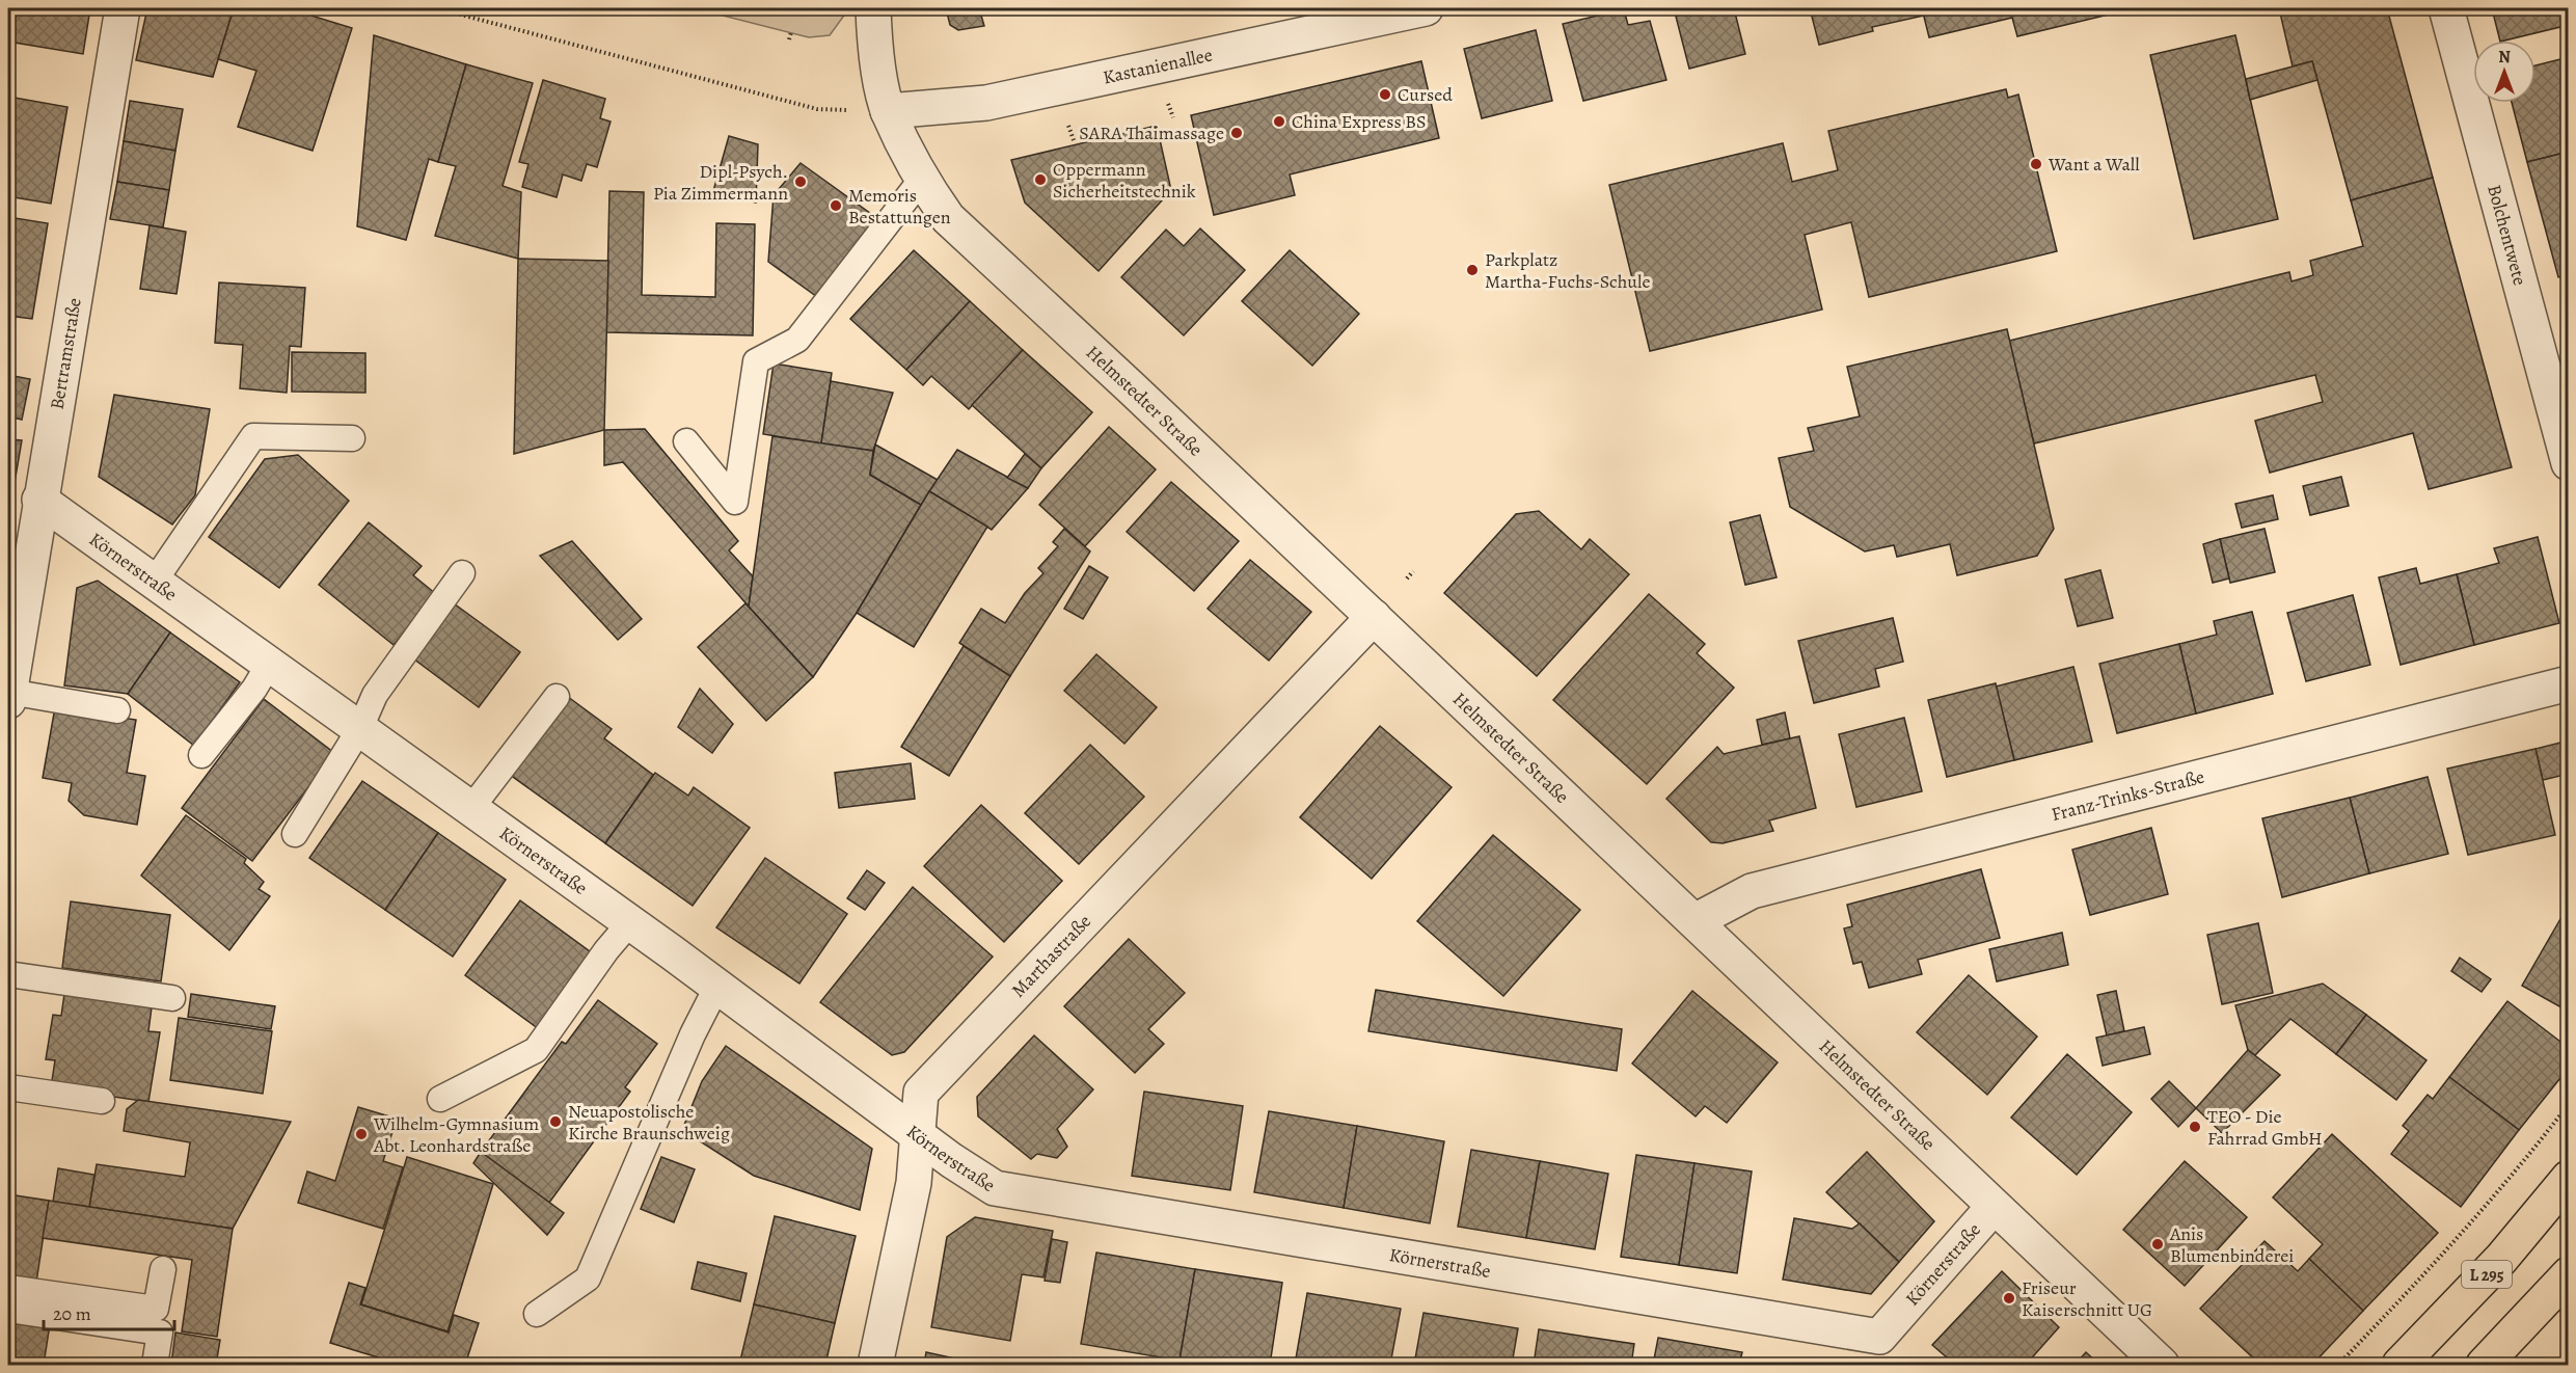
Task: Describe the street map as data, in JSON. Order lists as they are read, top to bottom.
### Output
{
  "streets": {
    "main road": ["L 295"],
    "street": [
      "Kastanienallee",
      "Bolchentwete",
      "Bertramstraße",
      "Helmstedter Straße",
      "Körnerstraße",
      "Franz-Trinks-Straße",
      "Marthastraße"
    ]
  },
  "crossings": [
    ["Kastanienallee", "Helmstedter Straße"],
    ["Bertramstraße", "Körnerstraße"],
    ["Helmstedter Straße", "Körnerstraße"],
    ["Helmstedter Straße", "Franz-Trinks-Straße"],
    ["Helmstedter Straße", "Marthastraße"],
    ["Körnerstraße", "Marthastraße"]
  ],
  "places": [
    "Cursed",
    "China Express BS",
    "SARA Thaimassage",
    "Want a Wall",
    "Oppermann Sicherheitstechnik",
    "Dipl-Psych. Pia Zimmermann",
    "Memoris Bestattungen",
    "Parkplatz Martha-Fuchs-Schule",
    "Neuapostolische Kirche Braunschweig",
    "TEO - Die Fahrrad GmbH",
    "Wilhelm-Gymnasium Abt. Leonhardstraße",
    "Anis Blumenbinderei",
    "Friseur Kaiserschnitt UG"
  ],
  "scale_bar": "20 m",
  "north": "top"
}
